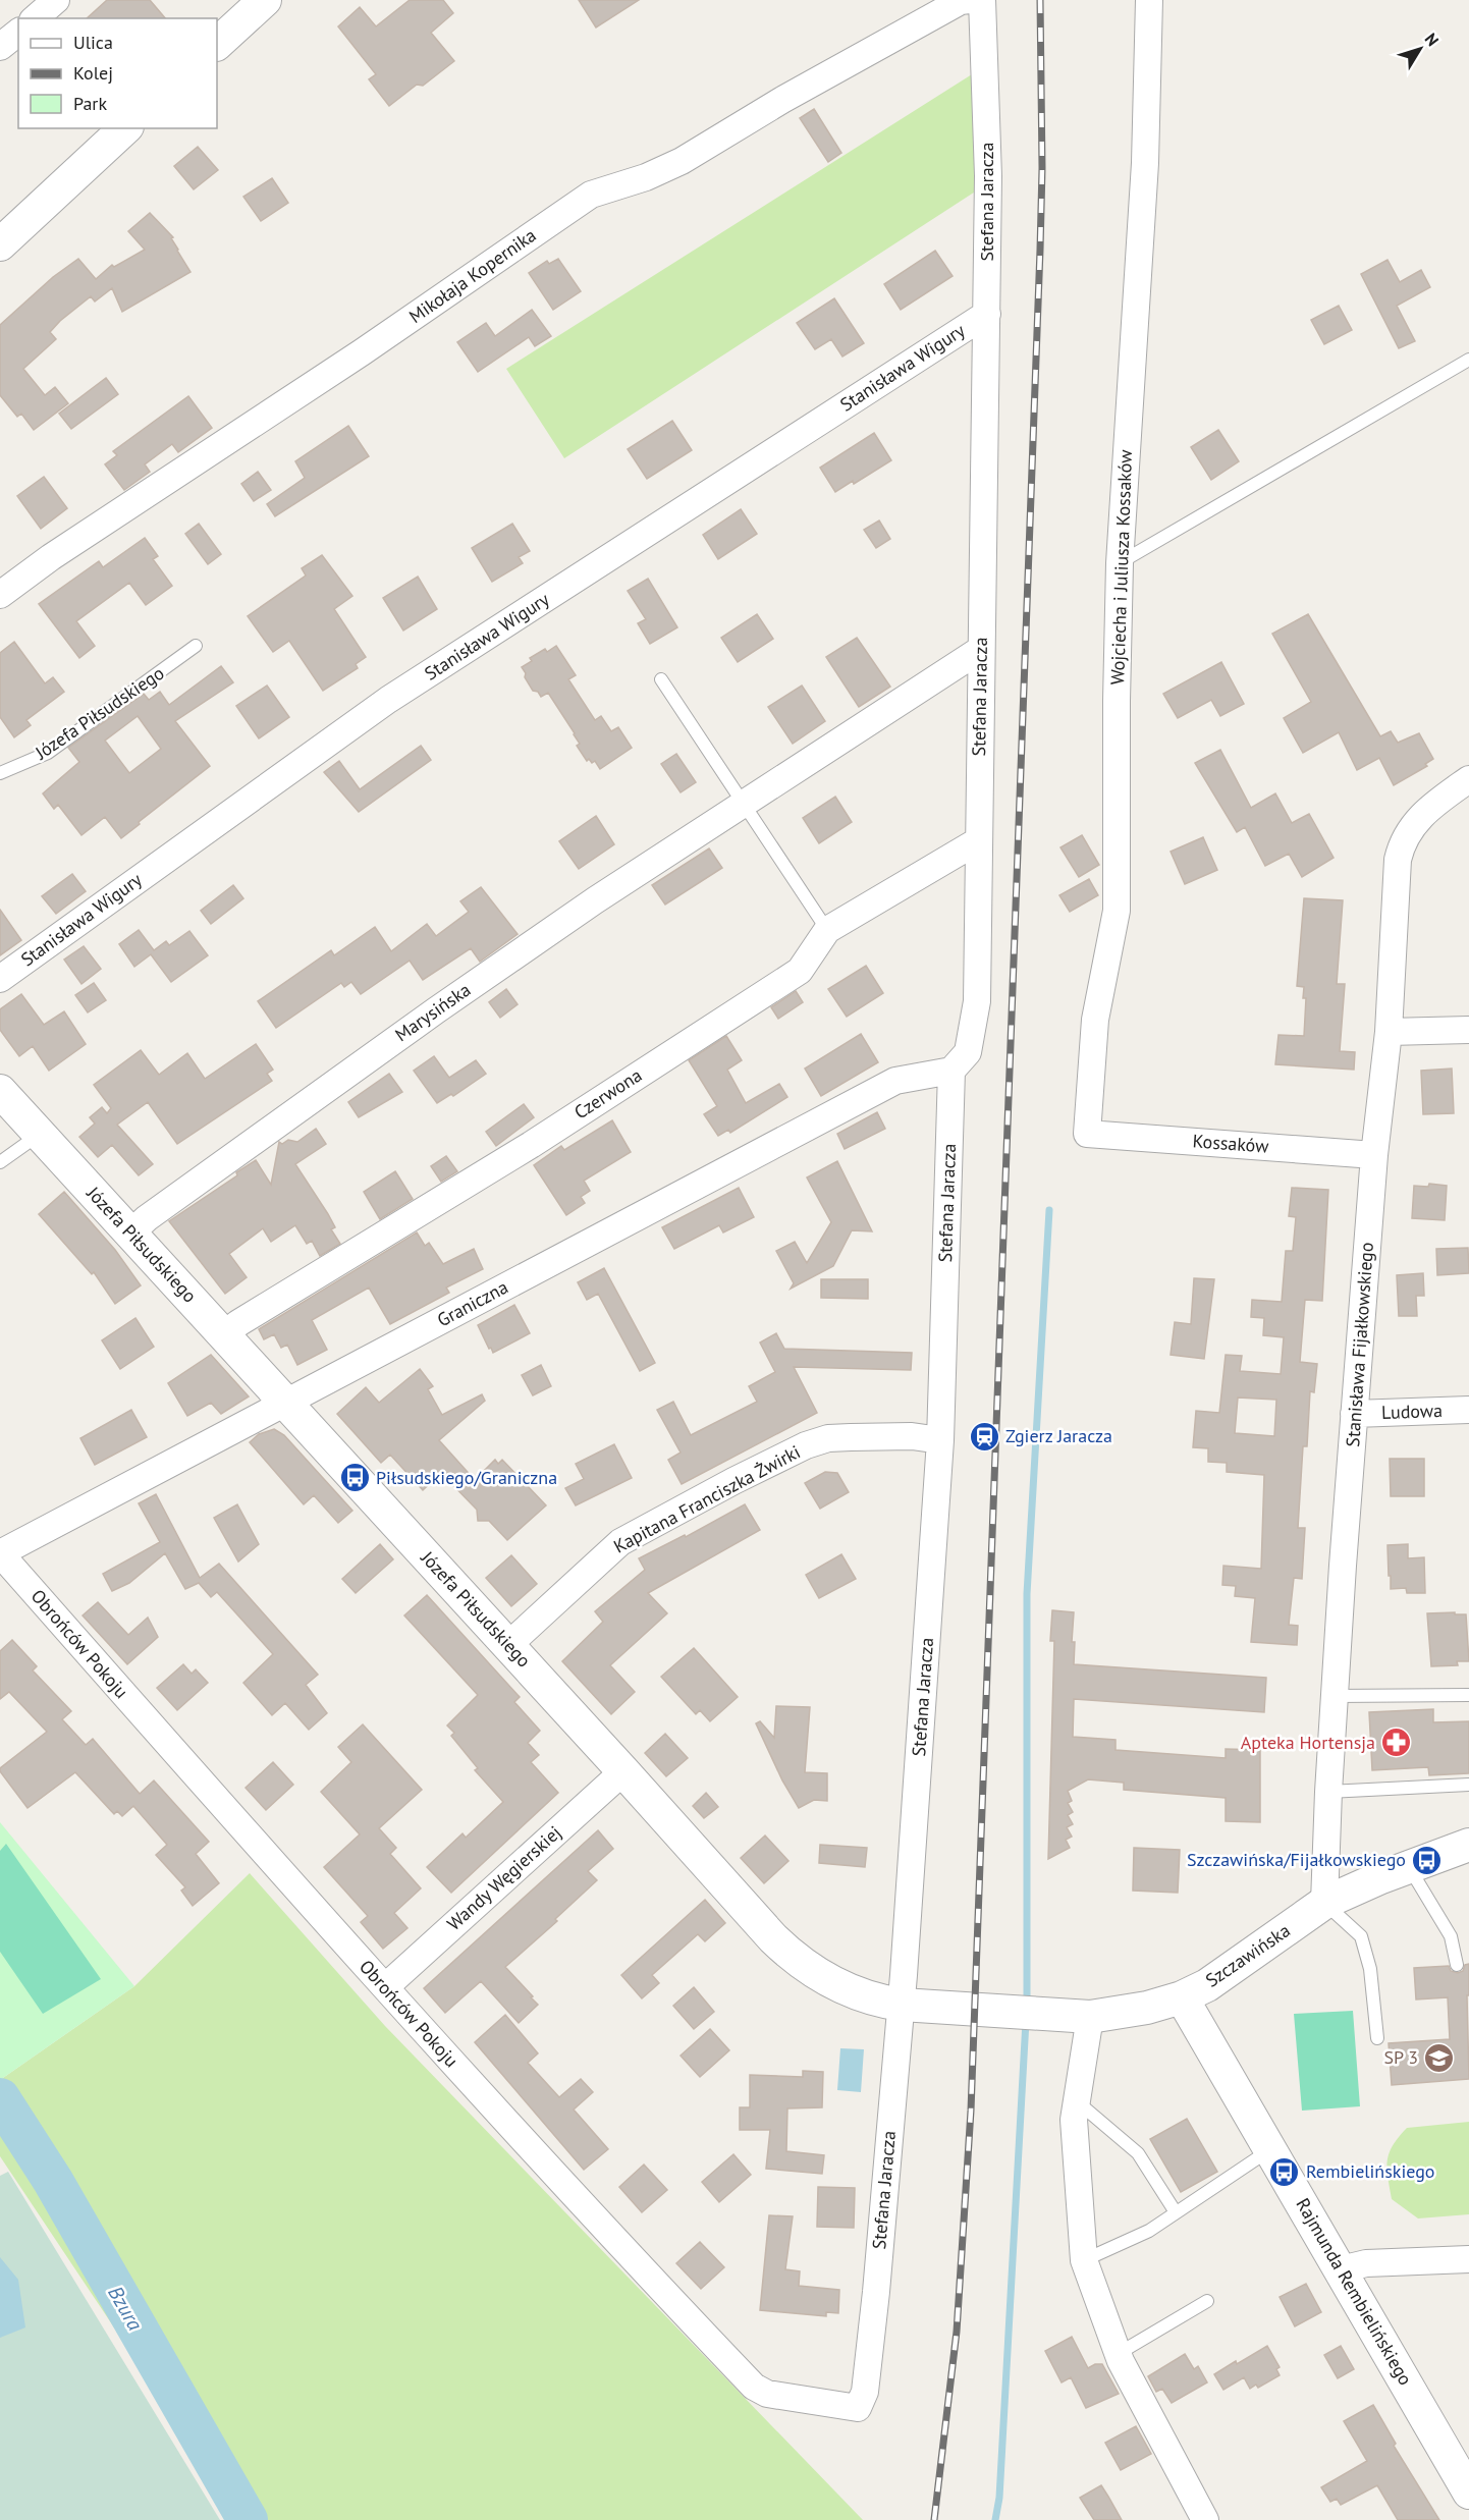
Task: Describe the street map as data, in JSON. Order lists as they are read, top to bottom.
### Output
{
  "streets": {
    "street": [
      "Stefana Jaracza",
      "Mikołaja Kopernika",
      "Stanisława Wigury",
      "Wojciecha i Juliusza Kossaków",
      "Józefa Piłsudskiego",
      "Marysińska",
      "Czerwona",
      "Kossaków",
      "Graniczna",
      "Stanisława Fijałkowskiego",
      "Ludowa",
      "Kapitana Franciszka Żwirki",
      "Obrońców Pokoju",
      "Wandy Węgierskiej",
      "Szczawińska",
      "Rajmunda Rembielińskiego"
    ]
  },
  "crossings": [
    ["Stefana Jaracza", "Stanisława Wigury"],
    ["Stefana Jaracza", "Józefa Piłsudskiego"],
    ["Stefana Jaracza", "Marysińska"],
    ["Stefana Jaracza", "Czerwona"],
    ["Stefana Jaracza", "Graniczna"],
    ["Stefana Jaracza", "Kapitana Franciszka Żwirki"],
    ["Stefana Jaracza", "Obrońców Pokoju"],
    ["Wojciecha i Juliusza Kossaków", "Kossaków"],
    ["Józefa Piłsudskiego", "Marysińska"],
    ["Józefa Piłsudskiego", "Czerwona"],
    ["Józefa Piłsudskiego", "Graniczna"],
    ["Józefa Piłsudskiego", "Kapitana Franciszka Żwirki"],
    ["Józefa Piłsudskiego", "Wandy Węgierskiej"],
    ["Józefa Piłsudskiego", "Szczawińska"],
    ["Kossaków", "Stanisława Fijałkowskiego"],
    ["Graniczna", "Obrońców Pokoju"],
    ["Stanisława Fijałkowskiego", "Ludowa"],
    ["Stanisława Fijałkowskiego", "Szczawińska"],
    ["Obrońców Pokoju", "Wandy Węgierskiej"],
    ["Szczawińska", "Rajmunda Rembielińskiego"]
  ],
  "water": ["Bzura"],
  "places": {
    "station": ["Zgierz Jaracza"],
    "bus stop": ["Piłsudskiego/Graniczna", "Szczawińska/Fijałkowskiego", "Rembielińskiego"],
    "pharmacy": ["Apteka Hortensja"],
    "school or university": ["SP 3"]
  },
  "legend": ["Ulica", "Kolej", "Park"],
  "north": "top right"
}
